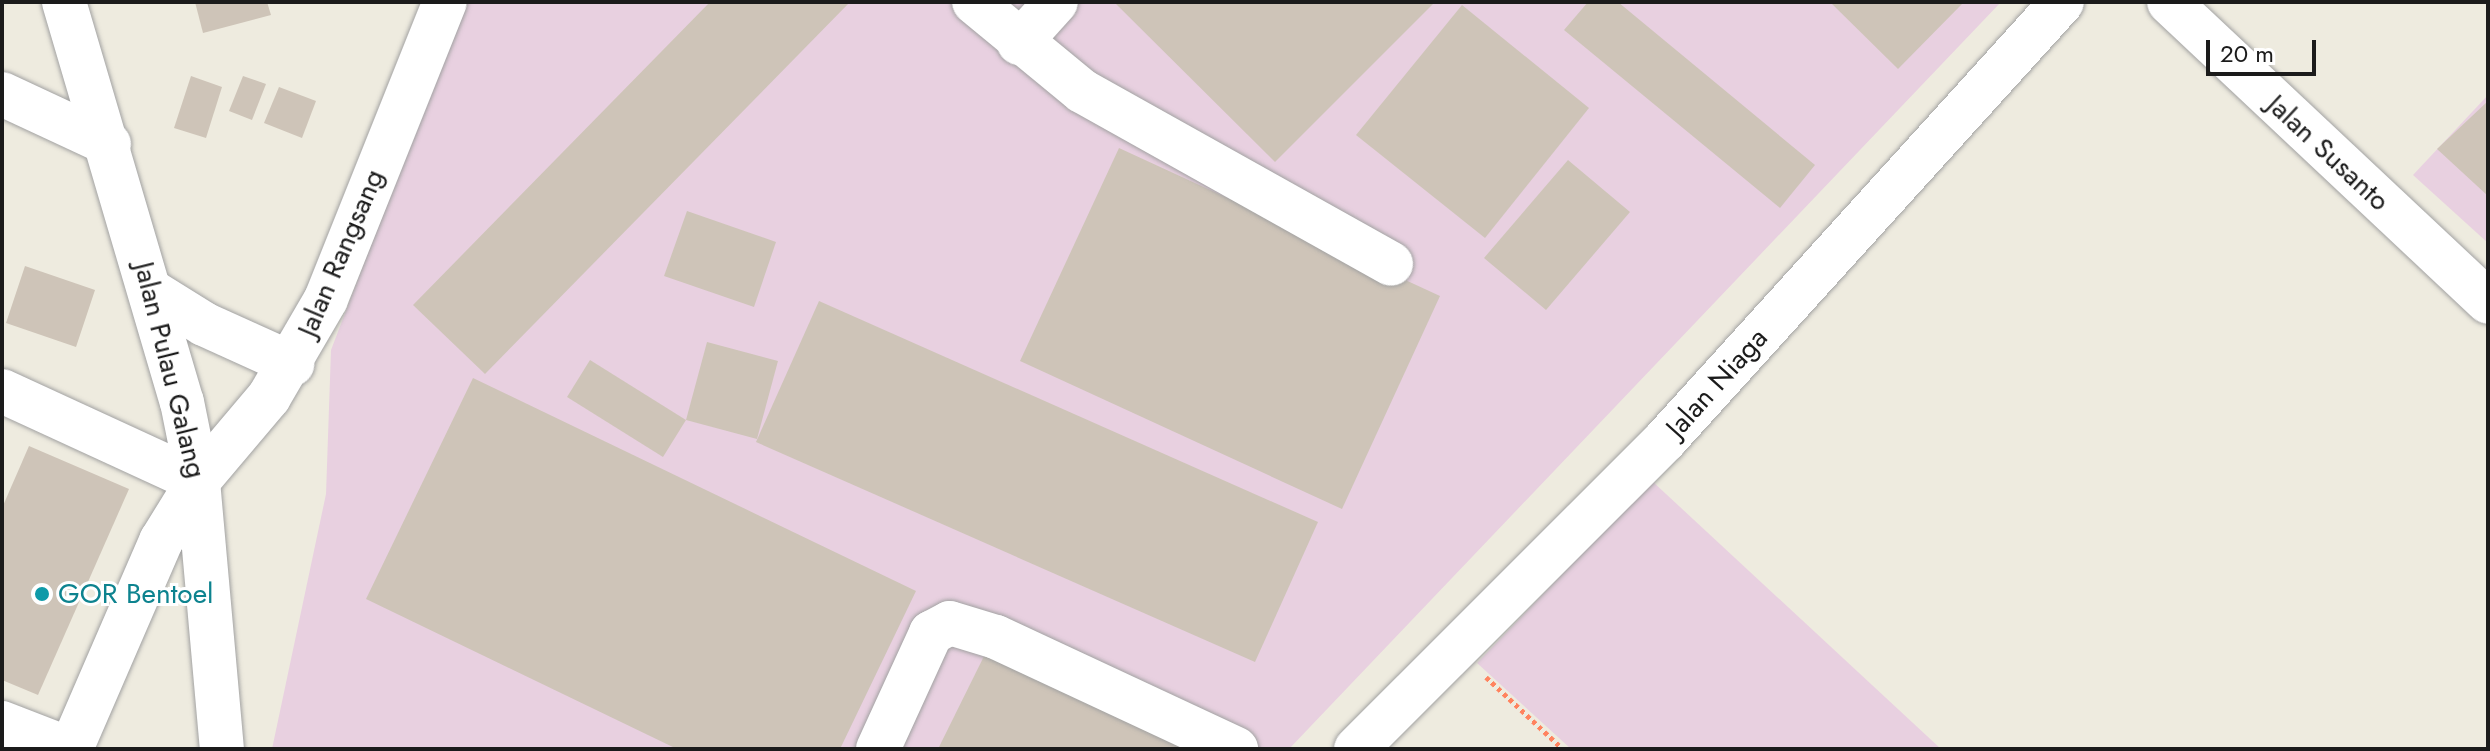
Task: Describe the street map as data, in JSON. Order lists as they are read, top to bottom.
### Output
{
  "streets": {
    "street": [
      "Jalan Susanto",
      "Jalan Rangsang",
      "Jalan Pulau Galang",
      "Jalan Niaga"
    ]
  },
  "crossings": [
    ["Jalan Rangsang", "Jalan Pulau Galang"]
  ],
  "places": ["GOR Bentoel"],
  "scale_bar": "20 m"
}
